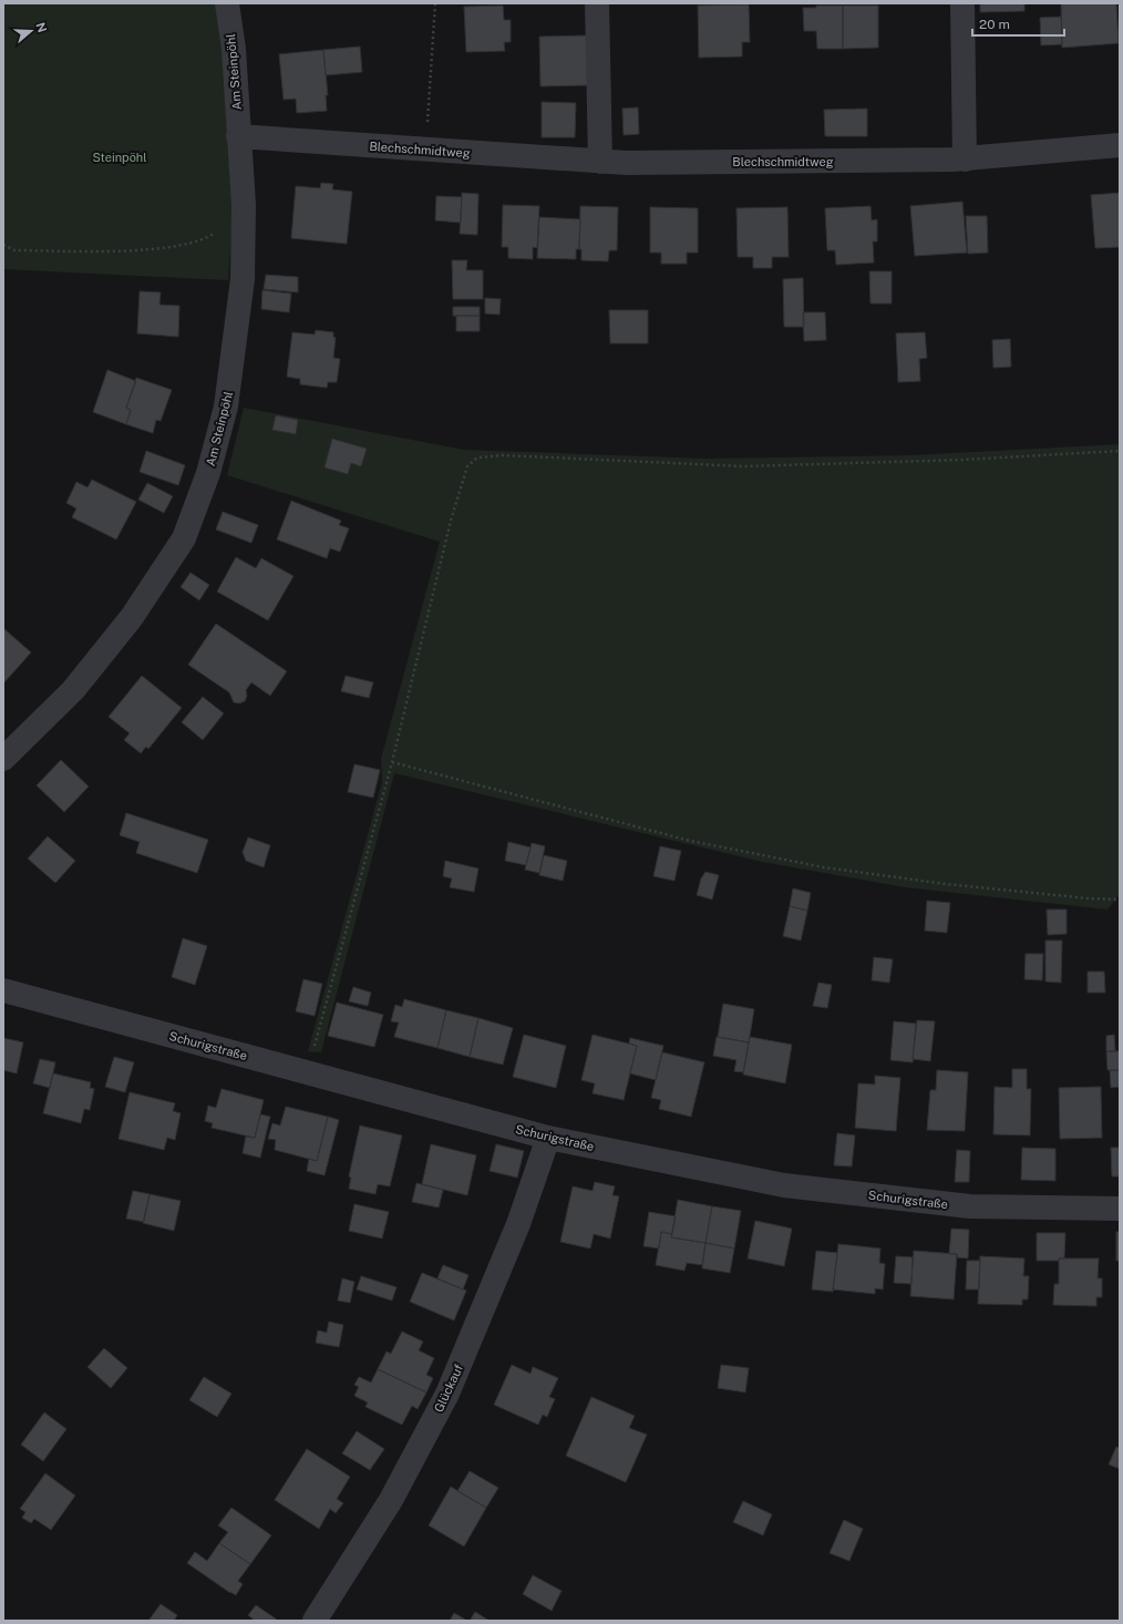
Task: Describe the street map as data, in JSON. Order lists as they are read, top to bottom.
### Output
{
  "streets": {
    "street": [
      "Am Steinpöhl",
      "Blechschmidtweg",
      "Schurigstraße",
      "Glückauf"
    ]
  },
  "crossings": [
    ["Am Steinpöhl", "Blechschmidtweg"],
    ["Schurigstraße", "Glückauf"]
  ],
  "parks": ["Steinpöhl"],
  "scale_bar": "20 m",
  "north": "right"
}
